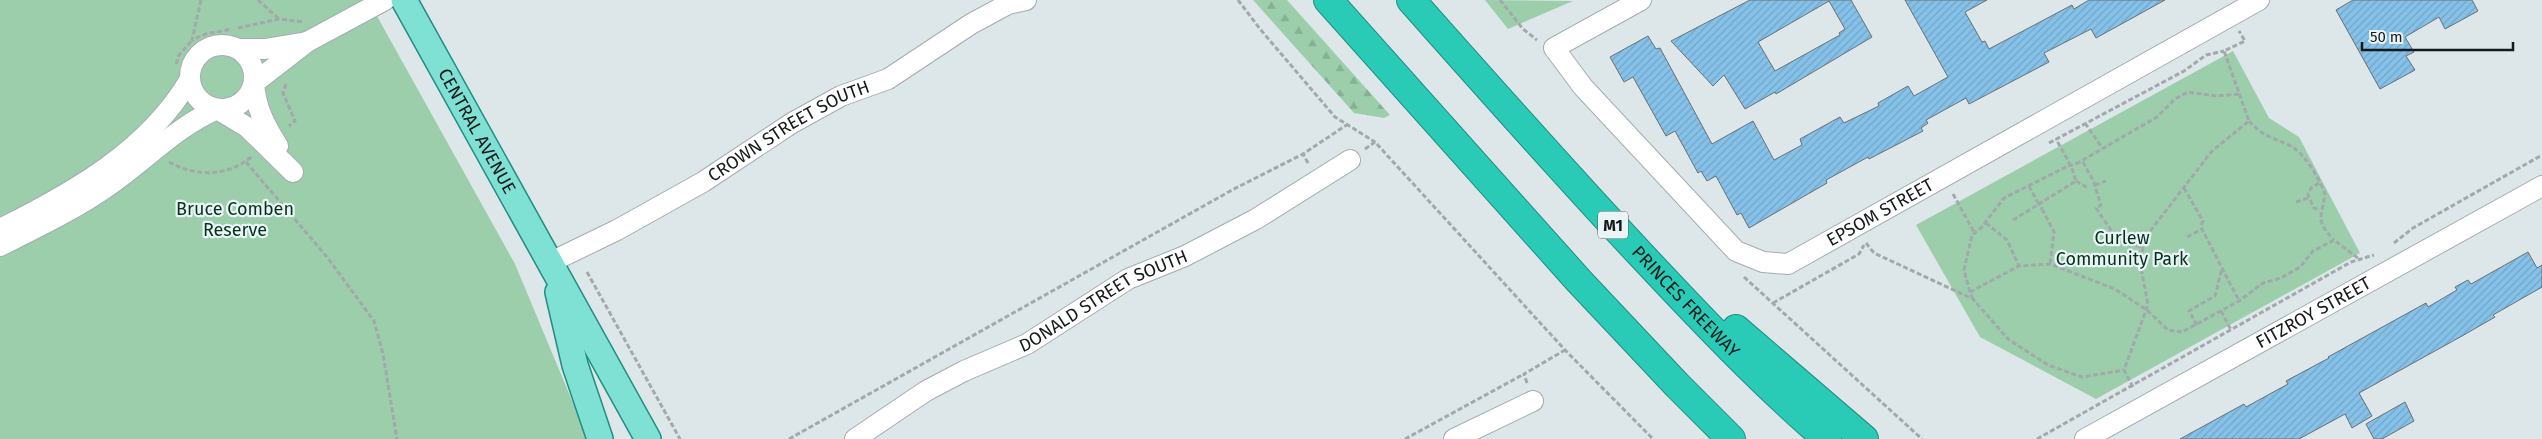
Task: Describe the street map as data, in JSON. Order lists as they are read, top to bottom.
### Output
{
  "streets": {
    "highway": ["M1", "PRINCES FREEWAY"],
    "main road": ["CENTRAL AVENUE"],
    "street": [
      "CROWN STREET SOUTH",
      "EPSOM STREET",
      "DONALD STREET SOUTH",
      "FITZROY STREET"
    ]
  },
  "crossings": [
    ["CENTRAL AVENUE", "CROWN STREET SOUTH"]
  ],
  "parks": ["Bruce Comben Reserve", "Curlew Community Park"],
  "scale_bar": "50 m"
}
